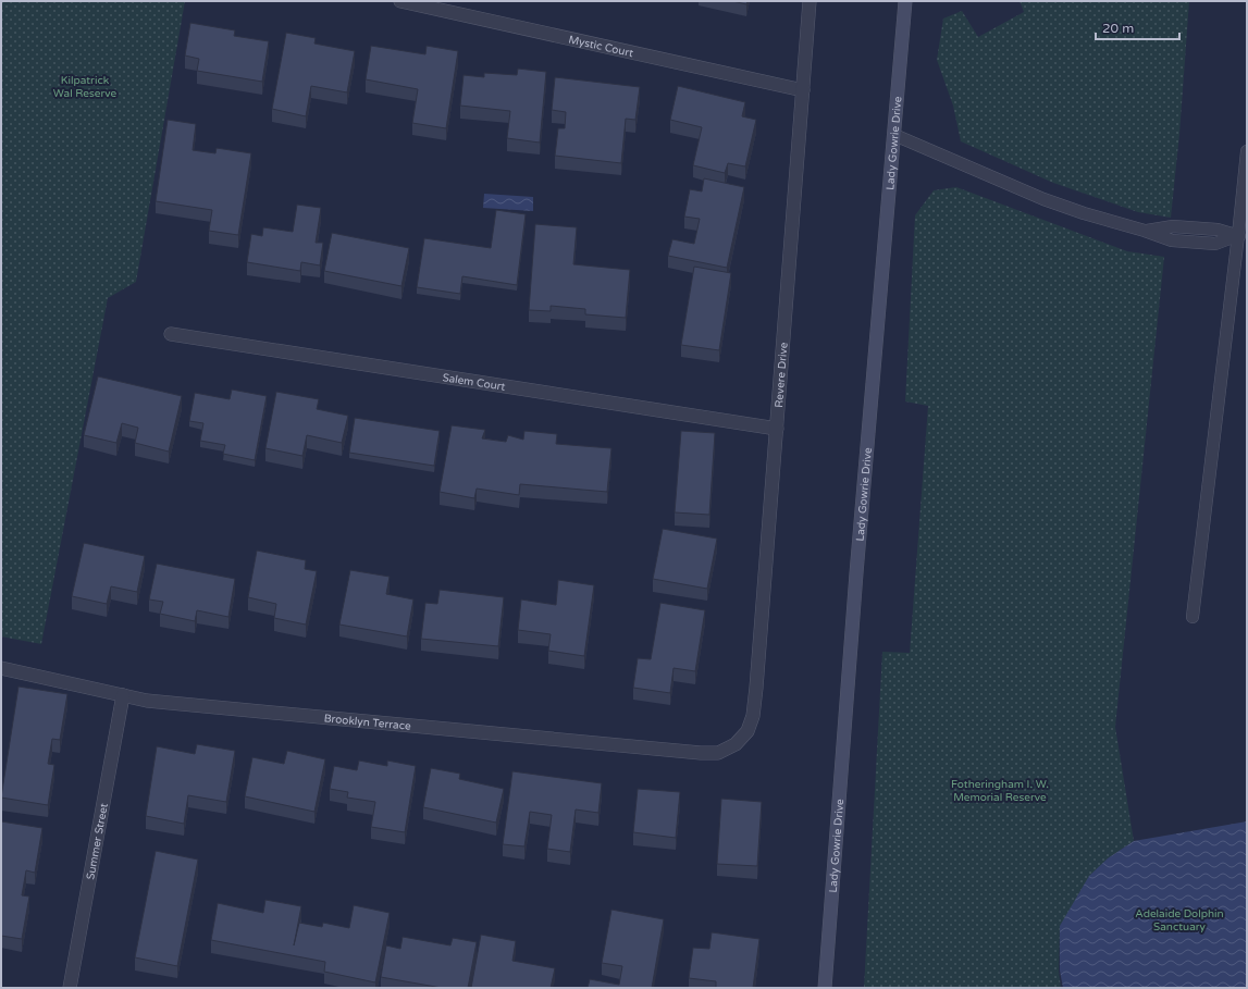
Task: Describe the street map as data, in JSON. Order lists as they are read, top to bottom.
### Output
{
  "streets": {
    "main road": ["Lady Gowrie Drive"],
    "street": [
      "Mystic Court",
      "Revere Drive",
      "Salem Court",
      "Brooklyn Terrace",
      "Summer Street"
    ]
  },
  "crossings": [
    ["Mystic Court", "Revere Drive"],
    ["Revere Drive", "Salem Court"],
    ["Revere Drive", "Brooklyn Terrace"],
    ["Brooklyn Terrace", "Summer Street"]
  ],
  "parks": ["Kilpatrick Wal Reserve", "Fotheringham I. W. Memorial Reserve", "Adelaide Dolphin Sanctuary"],
  "scale_bar": "20 m"
}
